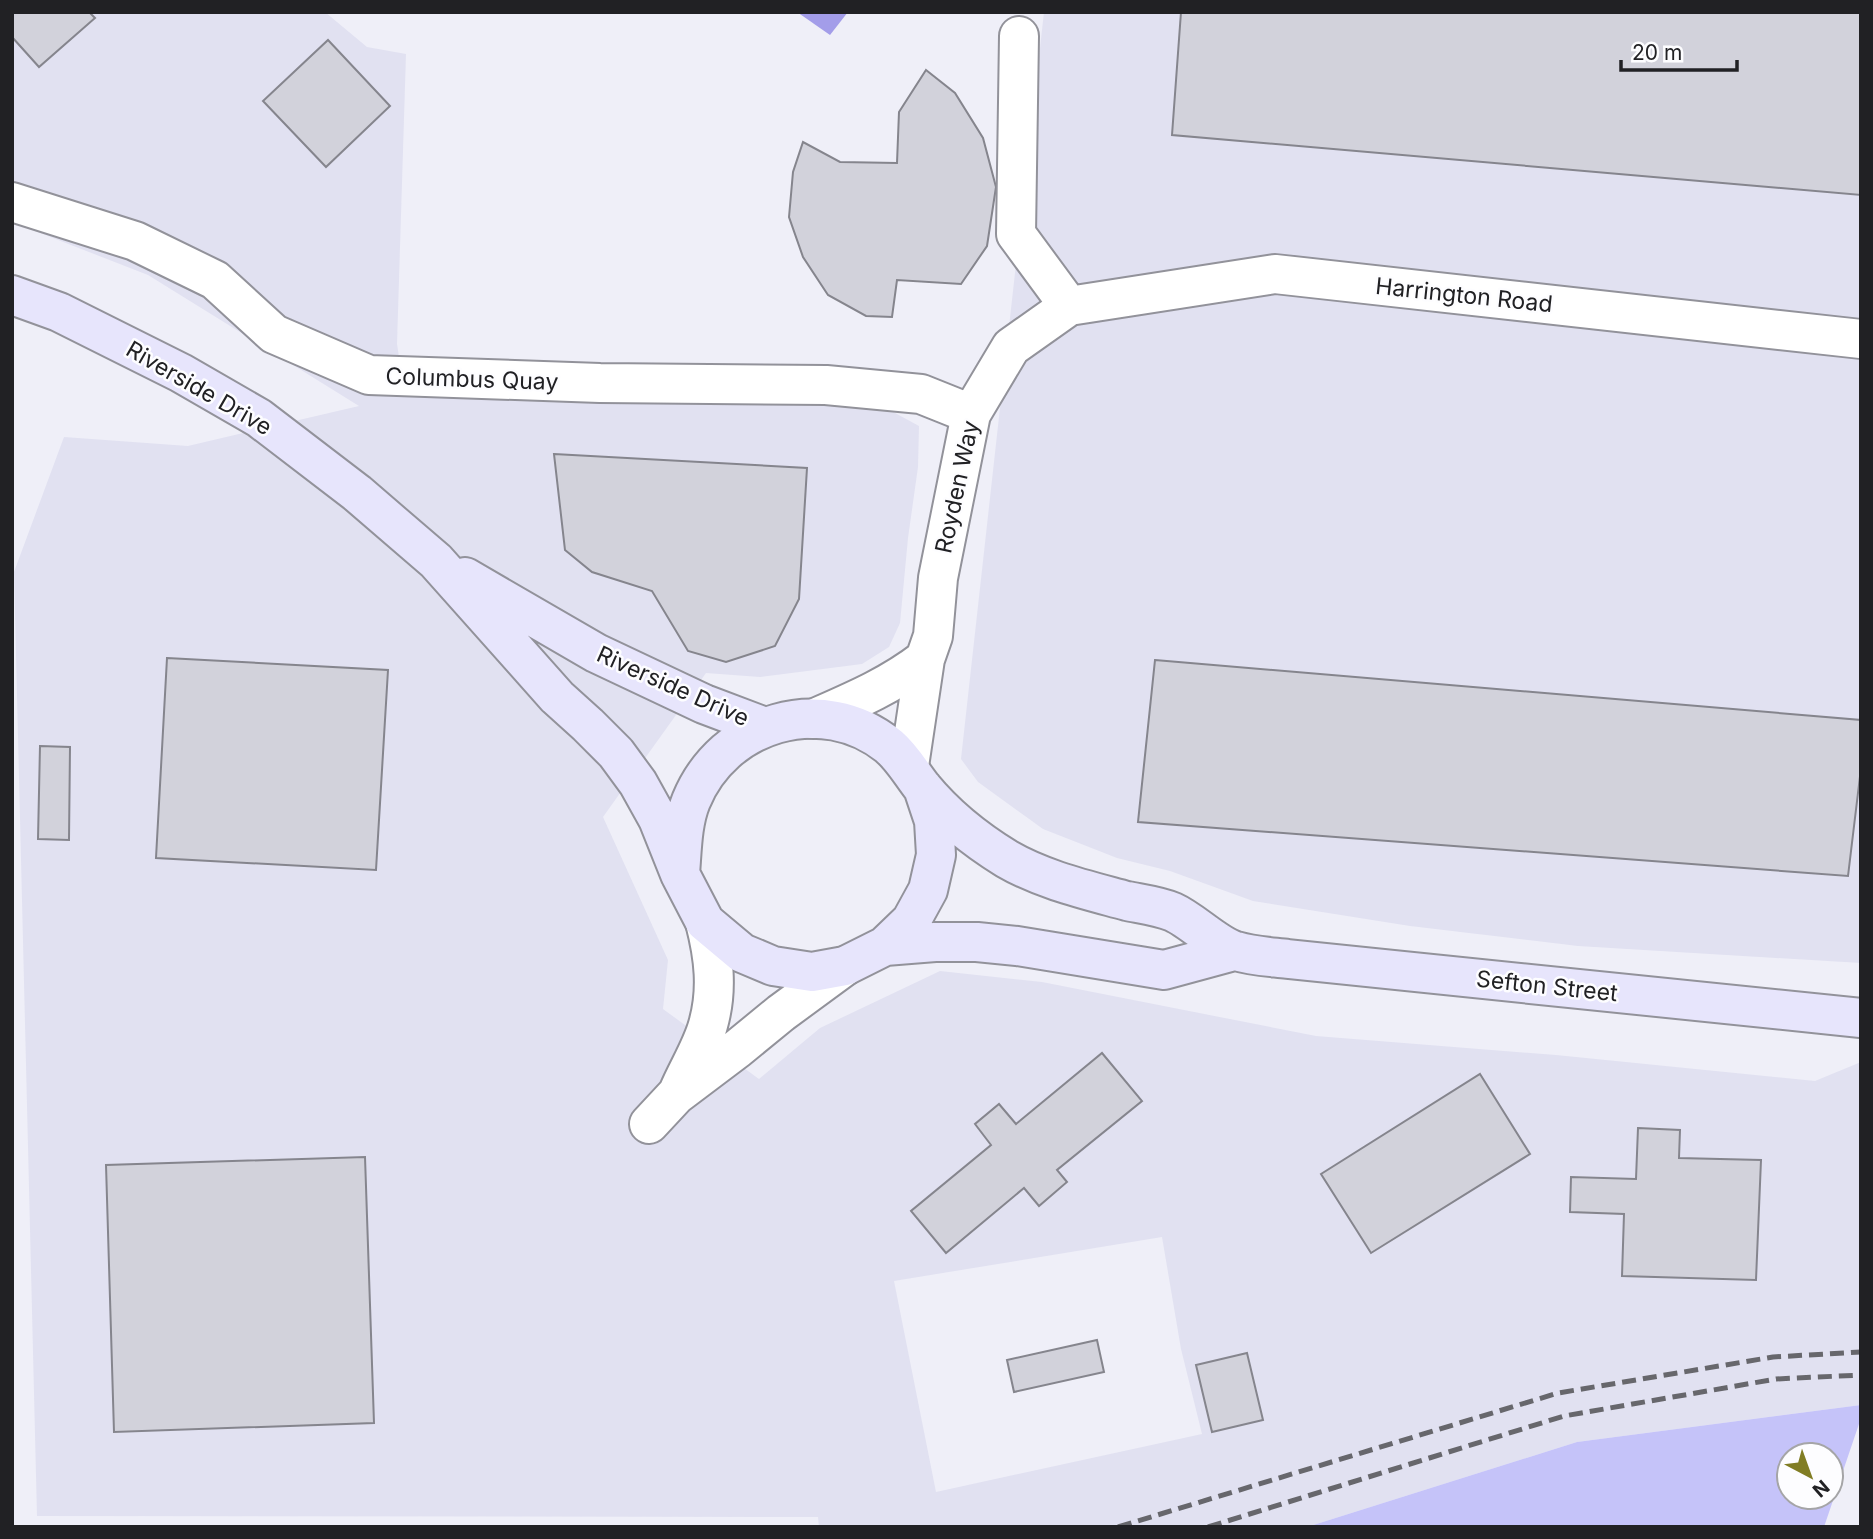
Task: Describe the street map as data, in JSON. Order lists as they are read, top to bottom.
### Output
{
  "streets": {
    "street": [
      "Harrington Road",
      "Columbus Quay",
      "Riverside Drive",
      "Royden Way",
      "Sefton Street"
    ]
  },
  "crossings": [
    ["Harrington Road", "Royden Way"],
    ["Columbus Quay", "Royden Way"],
    ["Riverside Drive", "Sefton Street"],
    ["Royden Way", "Sefton Street"]
  ],
  "scale_bar": "20 m",
  "north": "bottom right"
}
